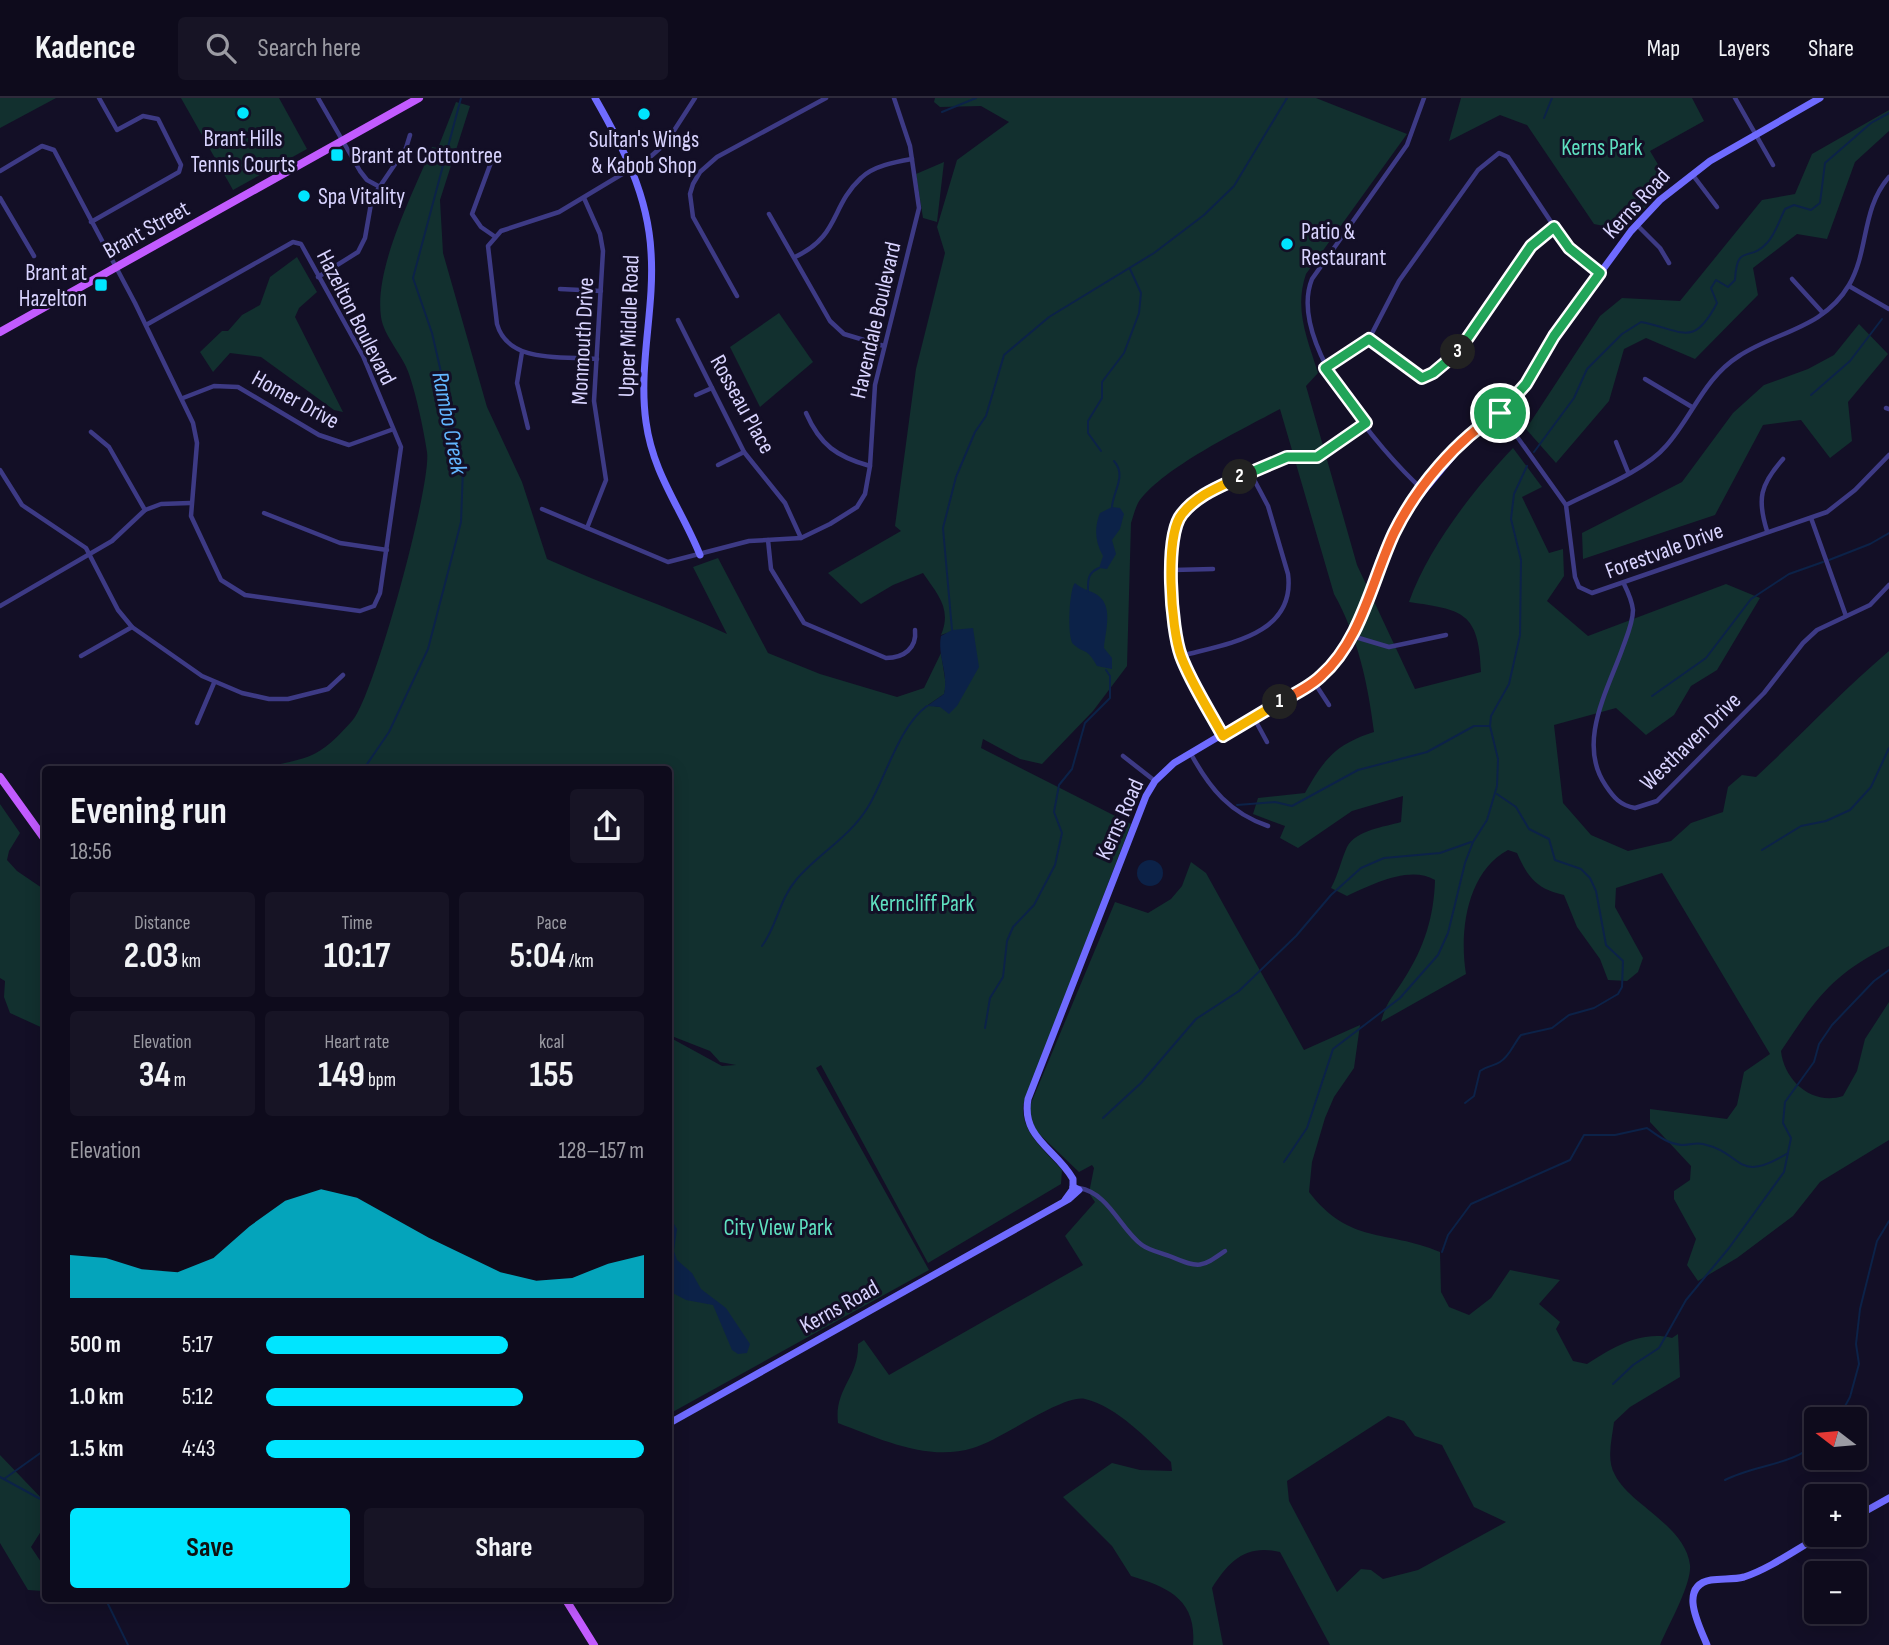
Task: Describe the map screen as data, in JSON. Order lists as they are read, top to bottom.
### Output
{
  "streets": {
    "main road": ["Brant Street"],
    "street": [
      "Kerns Road",
      "Hazelton Boulevard",
      "Havendale Boulevard",
      "Upper Middle Road",
      "Monmouth Drive",
      "Homer Drive",
      "Rosseau Place",
      "Forestvale Drive",
      "Westhaven Drive"
    ]
  },
  "crossings": [
    ["Kerns Road", "Forestvale Drive"],
    ["Brant Street", "Hazelton Boulevard"],
    ["Hazelton Boulevard", "Homer Drive"],
    ["Havendale Boulevard", "Upper Middle Road"],
    ["Havendale Boulevard", "Monmouth Drive"],
    ["Havendale Boulevard", "Rosseau Place"],
    ["Forestvale Drive", "Westhaven Drive"]
  ],
  "water": ["Rambo Creek"],
  "parks": ["Kerns Park", "Kerncliff Park", "City View Park"],
  "places": {
    "other": [
      "Brant Hills Tennis Courts",
      "Sultan's Wings & Kabob Shop",
      "Spa Vitality",
      "Patio & Restaurant"
    ],
    "transit": ["Brant at Cottontree", "Brant at Hazelton"]
  },
  "north": "left",
  "page": {
    "header": "Kadence",
    "search": "Search here",
    "nav": ["Map", "Layers", "Share"],
    "pins": ["3", "2", "1"],
    "heading": ["Evening run", "18:56"],
    "stats": [
      ["Distance", "2.03 km"],
      ["Time", "10:17"],
      ["Pace", "5:04 /km"],
      ["Elevation", "34 m"],
      ["Heart rate", "149 bpm"],
      ["kcal", "155"]
    ],
    "chart": ["Elevation", "128–157 m"],
    "list": [
      {
        "name": "500 m",
        "note": "5:17"
      },
      {
        "name": "1.0 km",
        "note": "5:12"
      },
      {
        "name": "1.5 km",
        "note": "4:43"
      }
    ],
    "map_buttons": ["+", "−"],
    "buttons": ["Save", "Share"]
  }
}
